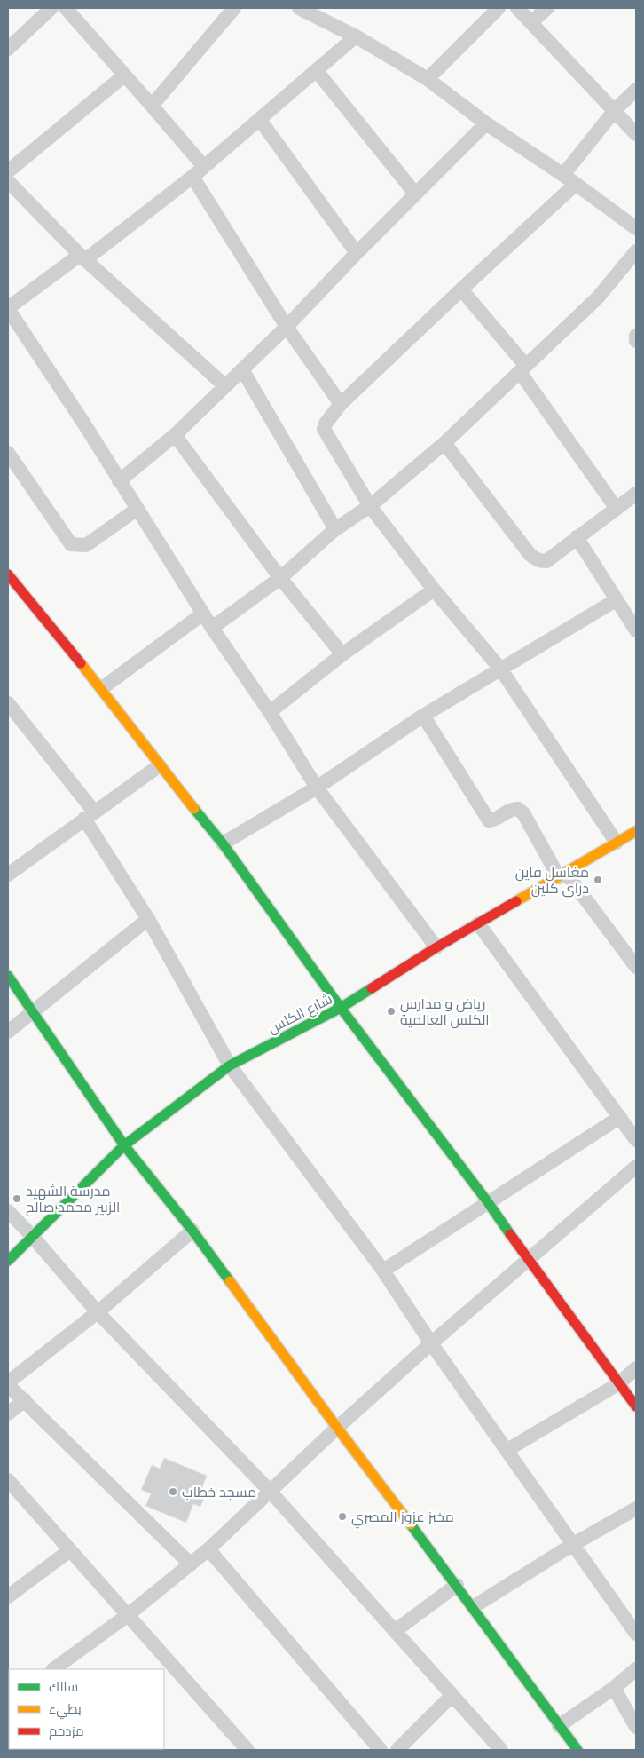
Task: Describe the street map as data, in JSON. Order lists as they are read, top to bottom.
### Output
{
  "streets": {
    "street": ["شارع الكلس"]
  },
  "places": [
    "مغاسل فاين دراي كلين",
    "رياض و مدارس الكلس العالمية",
    "مدرسة الشهيد الزبير محمد صالح",
    "مسجد خطاب",
    "مخبز عزوز المصري"
  ],
  "legend": ["سالك", "بطيء", "مزدحم"]
}
